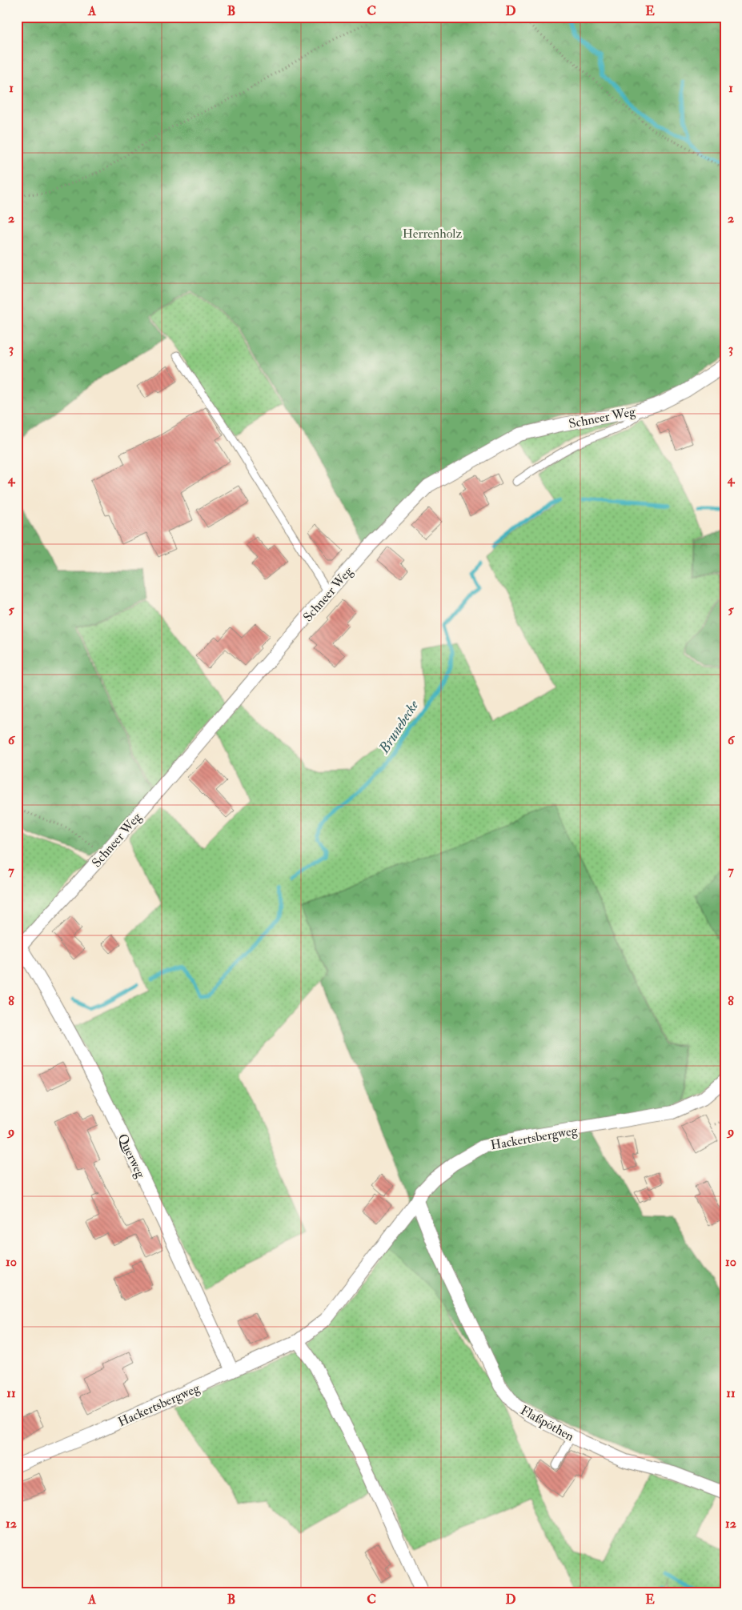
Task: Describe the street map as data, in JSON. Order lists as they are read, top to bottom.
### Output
{
  "streets": {
    "street": [
      "Schneer Weg",
      "Hackertsbergweg",
      "Querweg",
      "Flaßpöthen"
    ]
  },
  "crossings": [
    ["Schneer Weg", "Querweg"],
    ["Hackertsbergweg", "Querweg"],
    ["Hackertsbergweg", "Flaßpöthen"]
  ],
  "water": ["Brunebecke"],
  "parks": ["Herrenholz"],
  "grid": {
    "columns": [
      "A",
      "B",
      "C",
      "D",
      "E"
    ],
    "rows": [
      "1",
      "2",
      "3",
      "4",
      "5",
      "6",
      "7",
      "8",
      "9",
      "10",
      "11",
      "12"
    ]
  }
}
